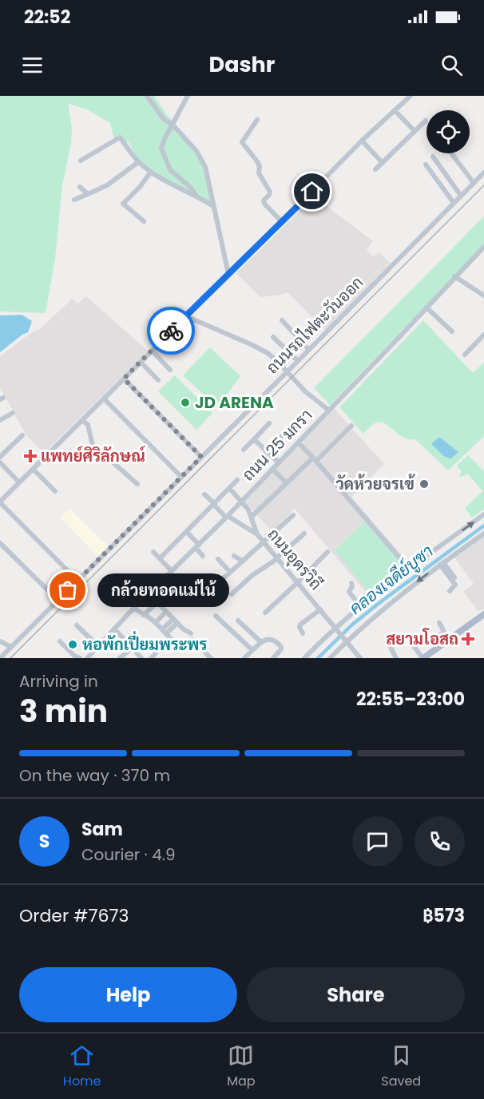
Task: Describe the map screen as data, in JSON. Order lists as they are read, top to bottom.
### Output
{
  "streets": {
    "street": ["ถนนรถไฟตะวันออก", "ถนน 25 มกรา", "ถนนอุดรวิถี"]
  },
  "crossings": [
    ["ถนน 25 มกรา", "ถนนอุดรวิถี"]
  ],
  "water": ["คลองเจดีย์บูชา"],
  "places": {
    "other": [
      "JD ARENA",
      "วัดห้วยจรเข้",
      "กล้วยทอดแม่ไน้",
      "หอพักเปี่ยมพระพร"
    ],
    "health": ["แพทย์ศิริลักษณ์", "สยามโอสถ"]
  },
  "page": {
    "status": "22:52",
    "header": "Dashr",
    "bubble": "กล้วยทอดแม่ไน้",
    "heading": ["3 min", "Arriving in", "22:55–23:00"],
    "panel": [
      "Sam",
      "Courier · 4.9",
      "Order #7673",
      "฿573"
    ],
    "bar": "On the way · 370 m",
    "round": "S",
    "buttons": ["Help", "Share"],
    "tabs": ["Home", "Map", "Saved"]
  }
}
